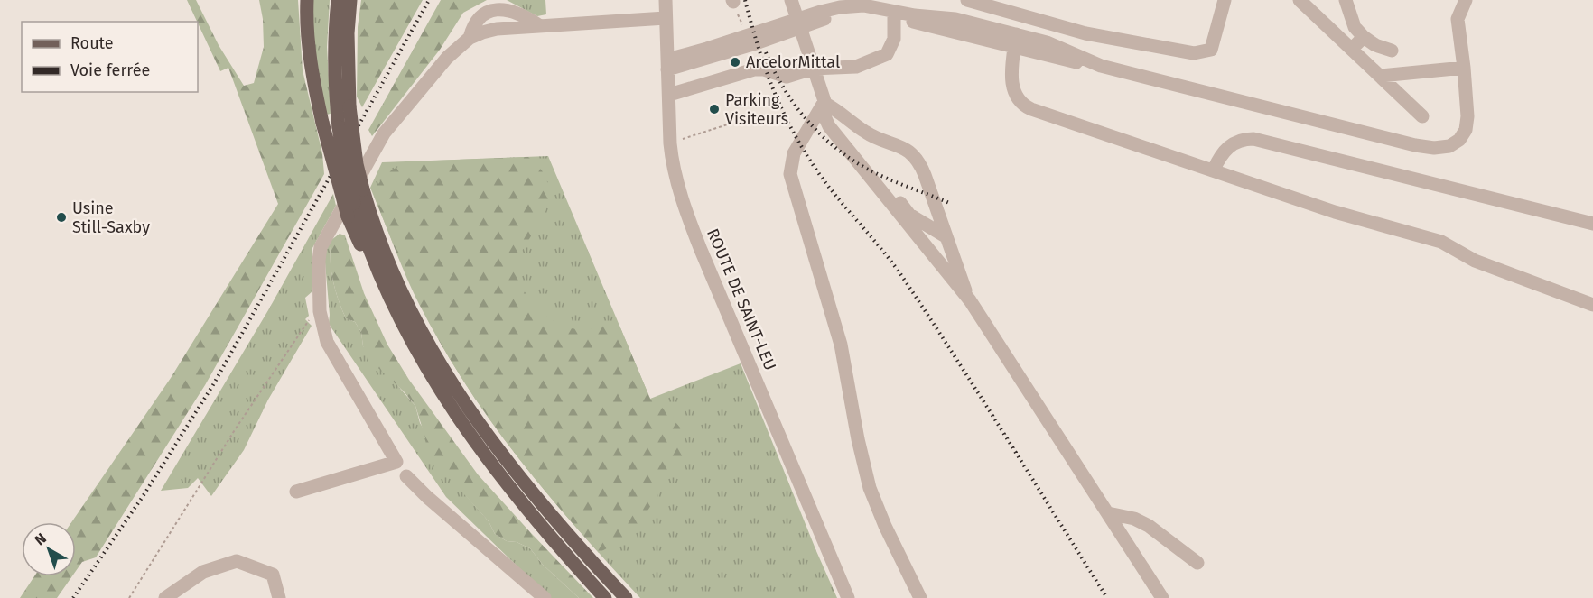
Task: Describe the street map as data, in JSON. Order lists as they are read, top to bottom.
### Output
{
  "streets": {
    "street": ["ROUTE DE SAINT-LEU"]
  },
  "places": ["ArcelorMittal", "Parking Visiteurs", "Usine Still-Saxby"],
  "legend": ["Route", "Voie ferrée"],
  "north": "top left"
}
